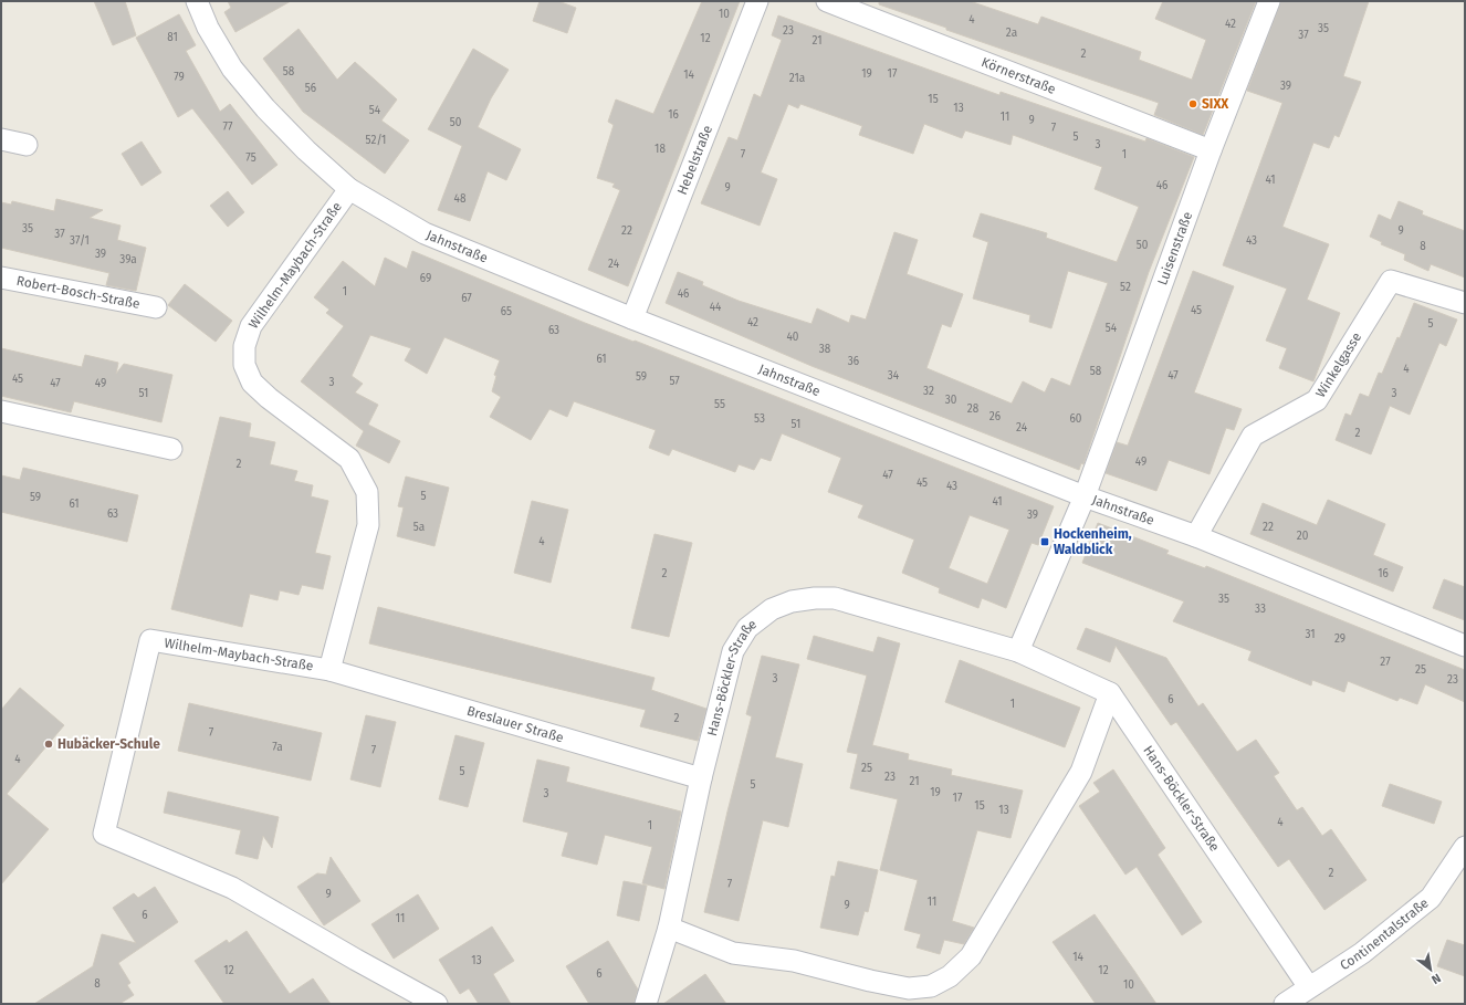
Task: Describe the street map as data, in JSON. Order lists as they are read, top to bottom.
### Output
{
  "streets": {
    "street": [
      "Körnerstraße",
      "Hebelstraße",
      "Jahnstraße",
      "Luisenstraße",
      "Wilhelm-Maybach-Straße",
      "Robert-Bosch-Straße",
      "Winkelgasse",
      "Hans-Böckler-Straße",
      "Breslauer Straße",
      "Continentalstraße"
    ]
  },
  "crossings": [
    ["Körnerstraße", "Luisenstraße"],
    ["Hebelstraße", "Jahnstraße"],
    ["Jahnstraße", "Luisenstraße"],
    ["Jahnstraße", "Wilhelm-Maybach-Straße"],
    ["Jahnstraße", "Winkelgasse"],
    ["Wilhelm-Maybach-Straße", "Breslauer Straße"],
    ["Hans-Böckler-Straße", "Breslauer Straße"],
    ["Hans-Böckler-Straße", "Continentalstraße"]
  ],
  "places": {
    "other": ["SIXX", "Hubäcker-Schule"],
    "transit": ["Hockenheim, Waldblick"]
  },
  "house_numbers": [
    "10",
    "4",
    "42",
    "35",
    "23",
    "2a",
    "37",
    "81",
    "12",
    "21",
    "2",
    "58",
    "19",
    "17",
    "14",
    "79",
    "21a",
    "39",
    "56",
    "15",
    "13",
    "54",
    "16",
    "11",
    "9",
    "50",
    "77",
    "7",
    "5",
    "52/1",
    "3",
    "18",
    "7",
    "1",
    "75",
    "41",
    "46",
    "9",
    "48",
    "35",
    "22",
    "9",
    "37",
    "37/1",
    "43",
    "50",
    "8",
    "39",
    "39a",
    "24",
    "69",
    "52",
    "1",
    "46",
    "67",
    "44",
    "45",
    "65",
    "42",
    "5",
    "54",
    "63",
    "40",
    "38",
    "61",
    "36",
    "4",
    "58",
    "34",
    "47",
    "59",
    "45",
    "57",
    "3",
    "47",
    "49",
    "32",
    "51",
    "3",
    "30",
    "55",
    "28",
    "26",
    "53",
    "60",
    "51",
    "24",
    "2",
    "49",
    "2",
    "47",
    "45",
    "43",
    "5",
    "59",
    "41",
    "61",
    "63",
    "39",
    "5a",
    "22",
    "20",
    "4",
    "2",
    "16",
    "35",
    "33",
    "31",
    "29",
    "27",
    "25",
    "3",
    "23",
    "6",
    "1",
    "2",
    "7",
    "7a",
    "7",
    "4",
    "25",
    "5",
    "23",
    "21",
    "5",
    "19",
    "3",
    "17",
    "15",
    "13",
    "4",
    "1",
    "2",
    "7",
    "9",
    "11",
    "9",
    "6",
    "11",
    "14",
    "13",
    "12",
    "12",
    "6",
    "8",
    "10"
  ],
  "north": "bottom right"
}
